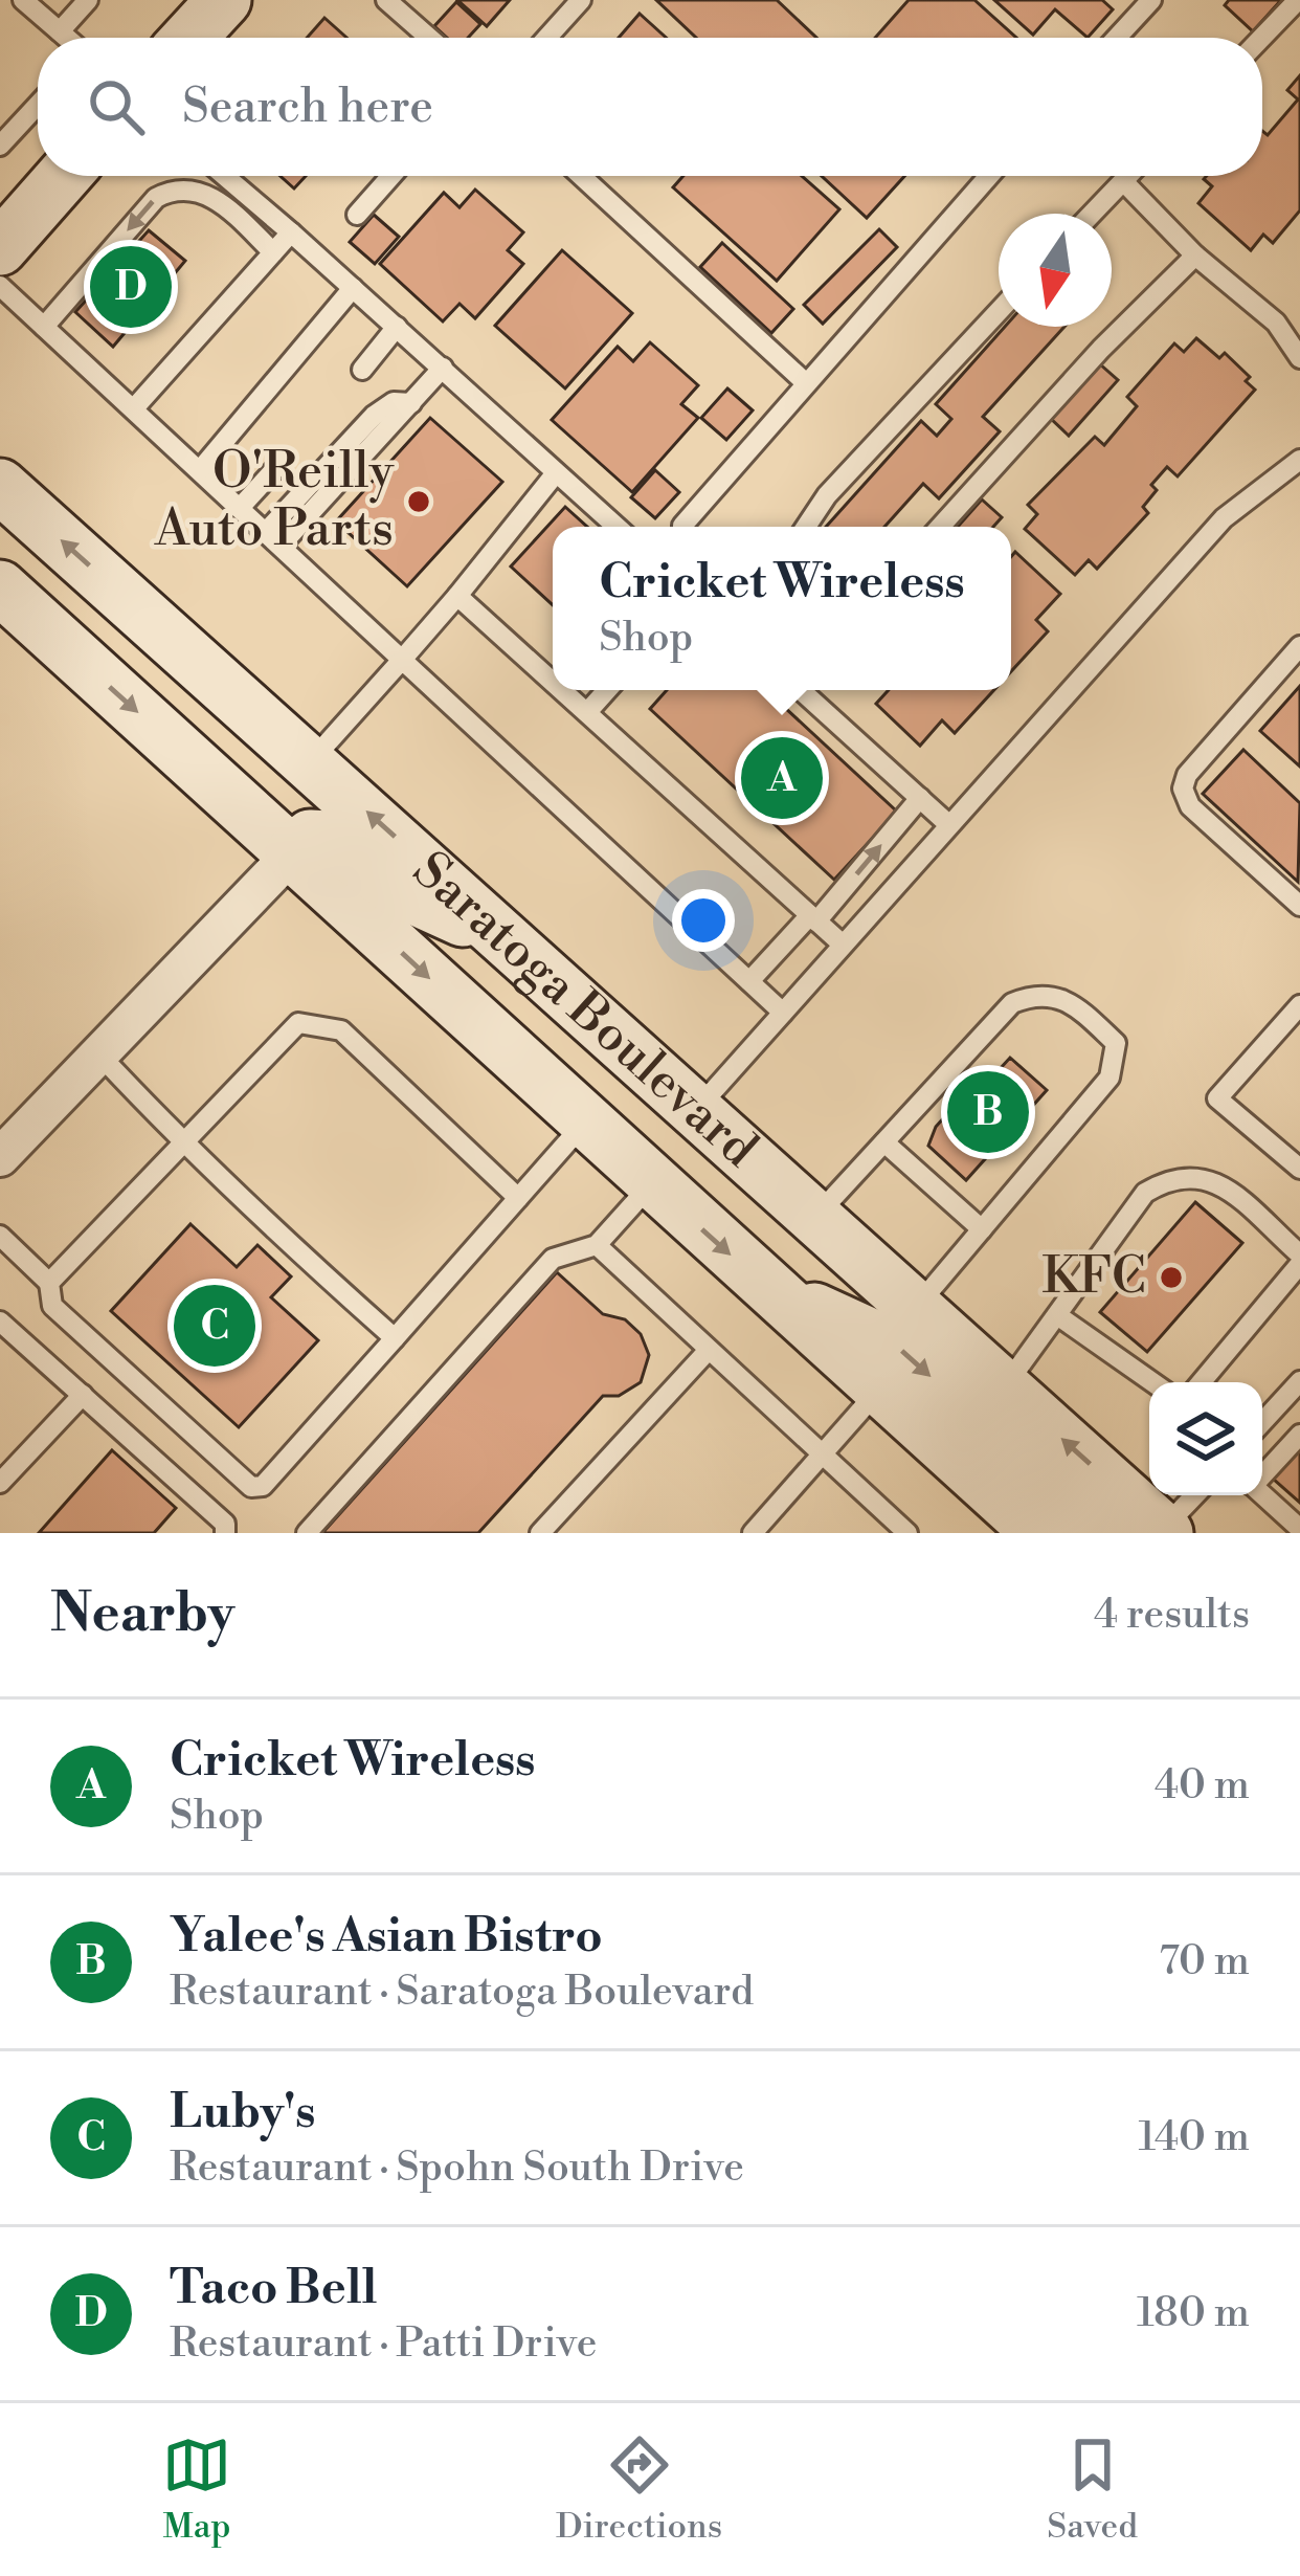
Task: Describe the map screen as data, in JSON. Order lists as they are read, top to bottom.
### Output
{
  "streets": {
    "main road": ["Saratoga Boulevard"]
  },
  "places": ["O'Reilly Auto Parts", "KFC"],
  "north": "bottom",
  "page": {
    "search": "Search here",
    "pins": [
      "D",
      "A",
      "B",
      "C"
    ],
    "popup": ["Cricket Wireless", "Shop"],
    "heading": ["Nearby", "4 results"],
    "list": [
      {
        "mark": "A",
        "name": "Cricket Wireless",
        "note": "Shop",
        "value": "40 m"
      },
      {
        "mark": "B",
        "name": "Yalee's Asian Bistro",
        "note": "Restaurant · Saratoga Boulevard",
        "value": "70 m"
      },
      {
        "mark": "C",
        "name": "Luby's",
        "note": "Restaurant · Spohn South Drive",
        "value": "140 m"
      },
      {
        "mark": "D",
        "name": "Taco Bell",
        "note": "Restaurant · Patti Drive",
        "value": "180 m"
      }
    ],
    "nav": ["Map", "Directions", "Saved"]
  }
}
